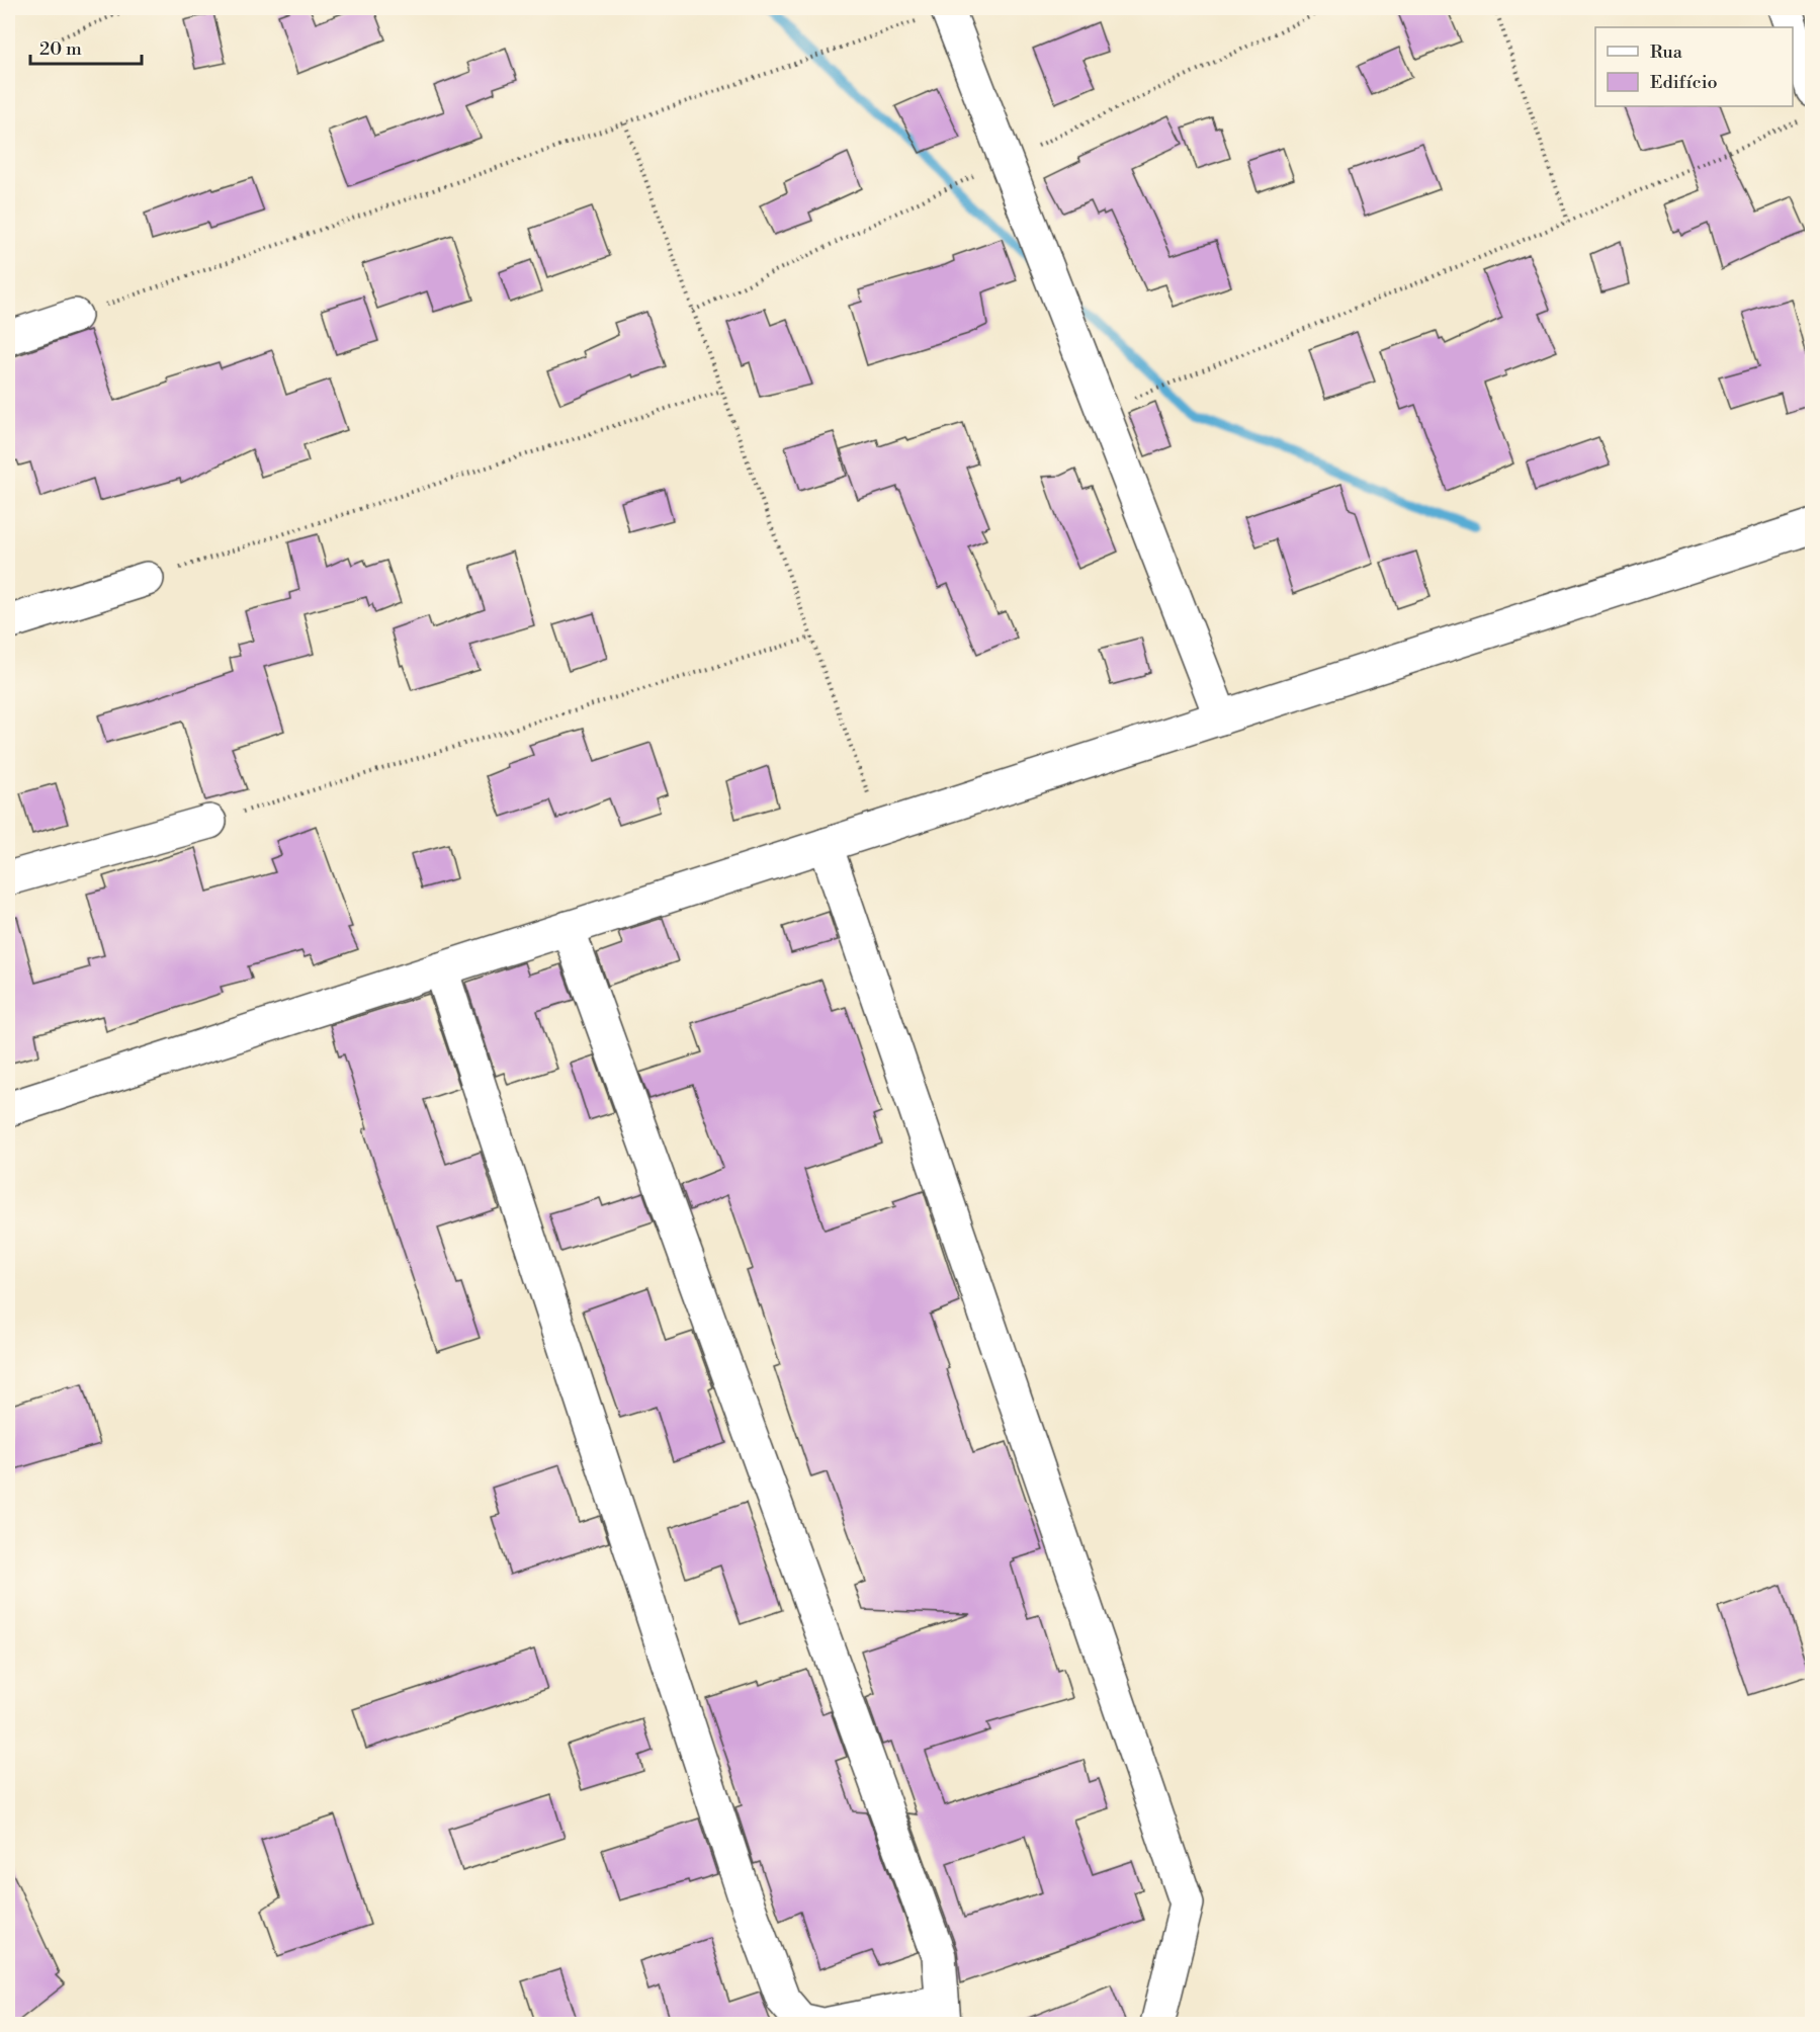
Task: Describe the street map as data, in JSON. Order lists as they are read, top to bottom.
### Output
{
  "legend": ["Rua", "Edifício"],
  "scale_bar": "20 m"
}
